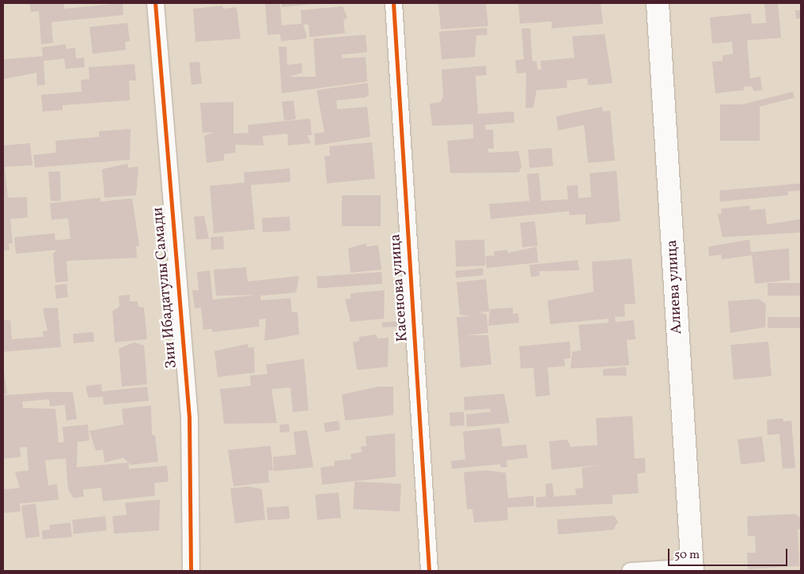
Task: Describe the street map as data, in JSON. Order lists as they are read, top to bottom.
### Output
{
  "streets": {
    "street": ["Алиева улица", "Зии Ибадатулы Самади", "Касенова улица"]
  },
  "scale_bar": "50 m"
}
